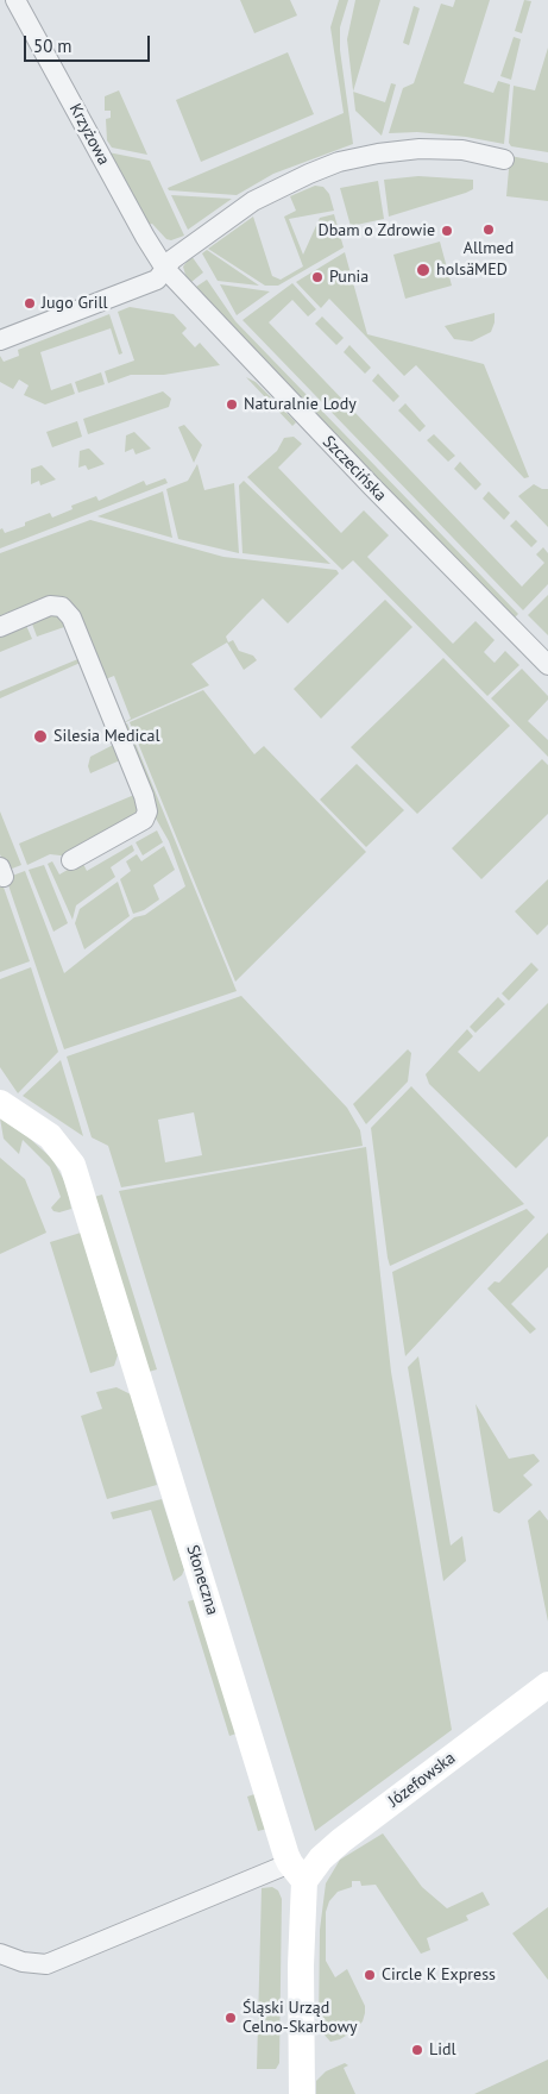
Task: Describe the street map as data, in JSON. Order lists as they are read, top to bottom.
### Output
{
  "streets": {
    "street": [
      "Krzyżowa",
      "Szczecińska",
      "Słoneczna",
      "Józefowska"
    ]
  },
  "crossings": [
    ["Krzyżowa", "Szczecińska"],
    ["Słoneczna", "Józefowska"]
  ],
  "places": [
    "Allmed",
    "Dbam o Zdrowie",
    "holsäMED",
    "Punia",
    "Jugo Grill",
    "Naturalnie Lody",
    "Silesia Medical",
    "Circle K Express",
    "Śląski Urząd Celno-Skarbowy",
    "Lidl"
  ],
  "scale_bar": "50 m"
}
